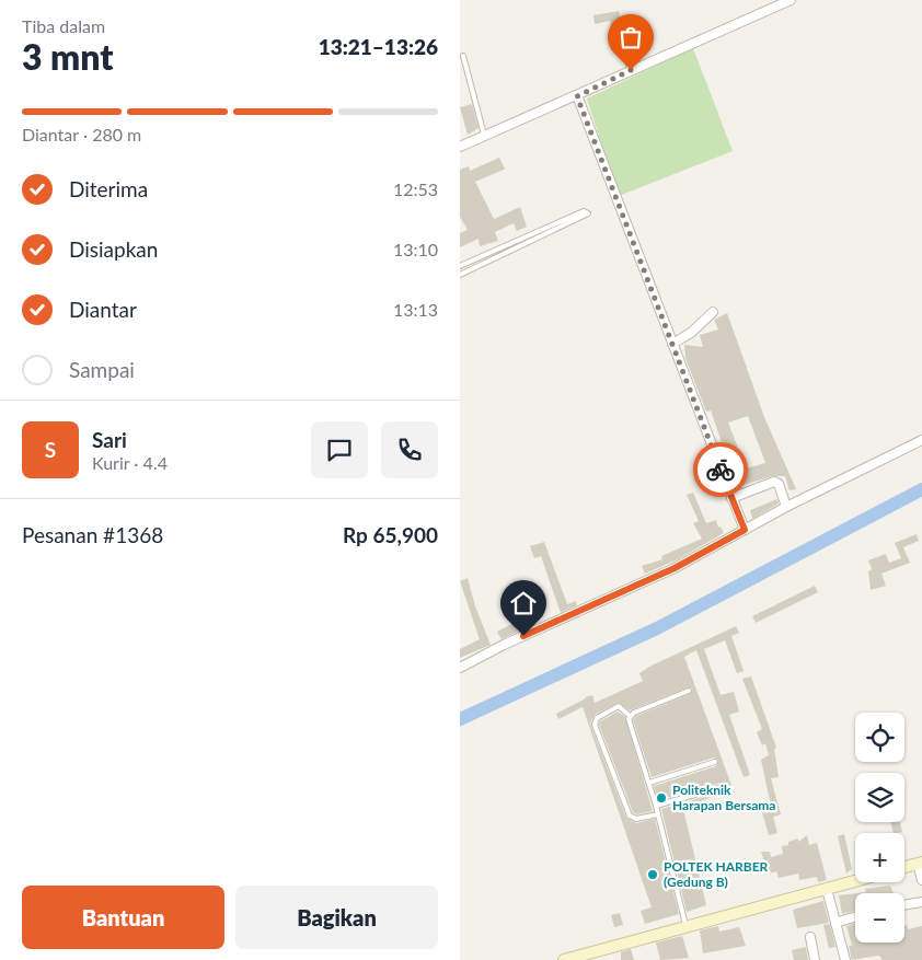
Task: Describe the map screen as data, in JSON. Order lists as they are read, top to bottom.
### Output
{
  "places": ["Politeknik Harapan Bersama", "POLTEK HARBER (Gedung B)"],
  "page": {
    "heading": ["3 mnt", "Tiba dalam", "13:21–13:26"],
    "panel": [
      "Sari",
      "Kurir · 4.4",
      "Pesanan #1368",
      "Rp 65,900"
    ],
    "bar": "Diantar · 280 m",
    "list": [
      ["Diterima", "12:53"],
      ["Disiapkan", "13:10"],
      ["Diantar", "13:13"],
      "Sampai"
    ],
    "round": "S",
    "map_buttons": ["+", "−"],
    "buttons": ["Bantuan", "Bagikan"]
  }
}
